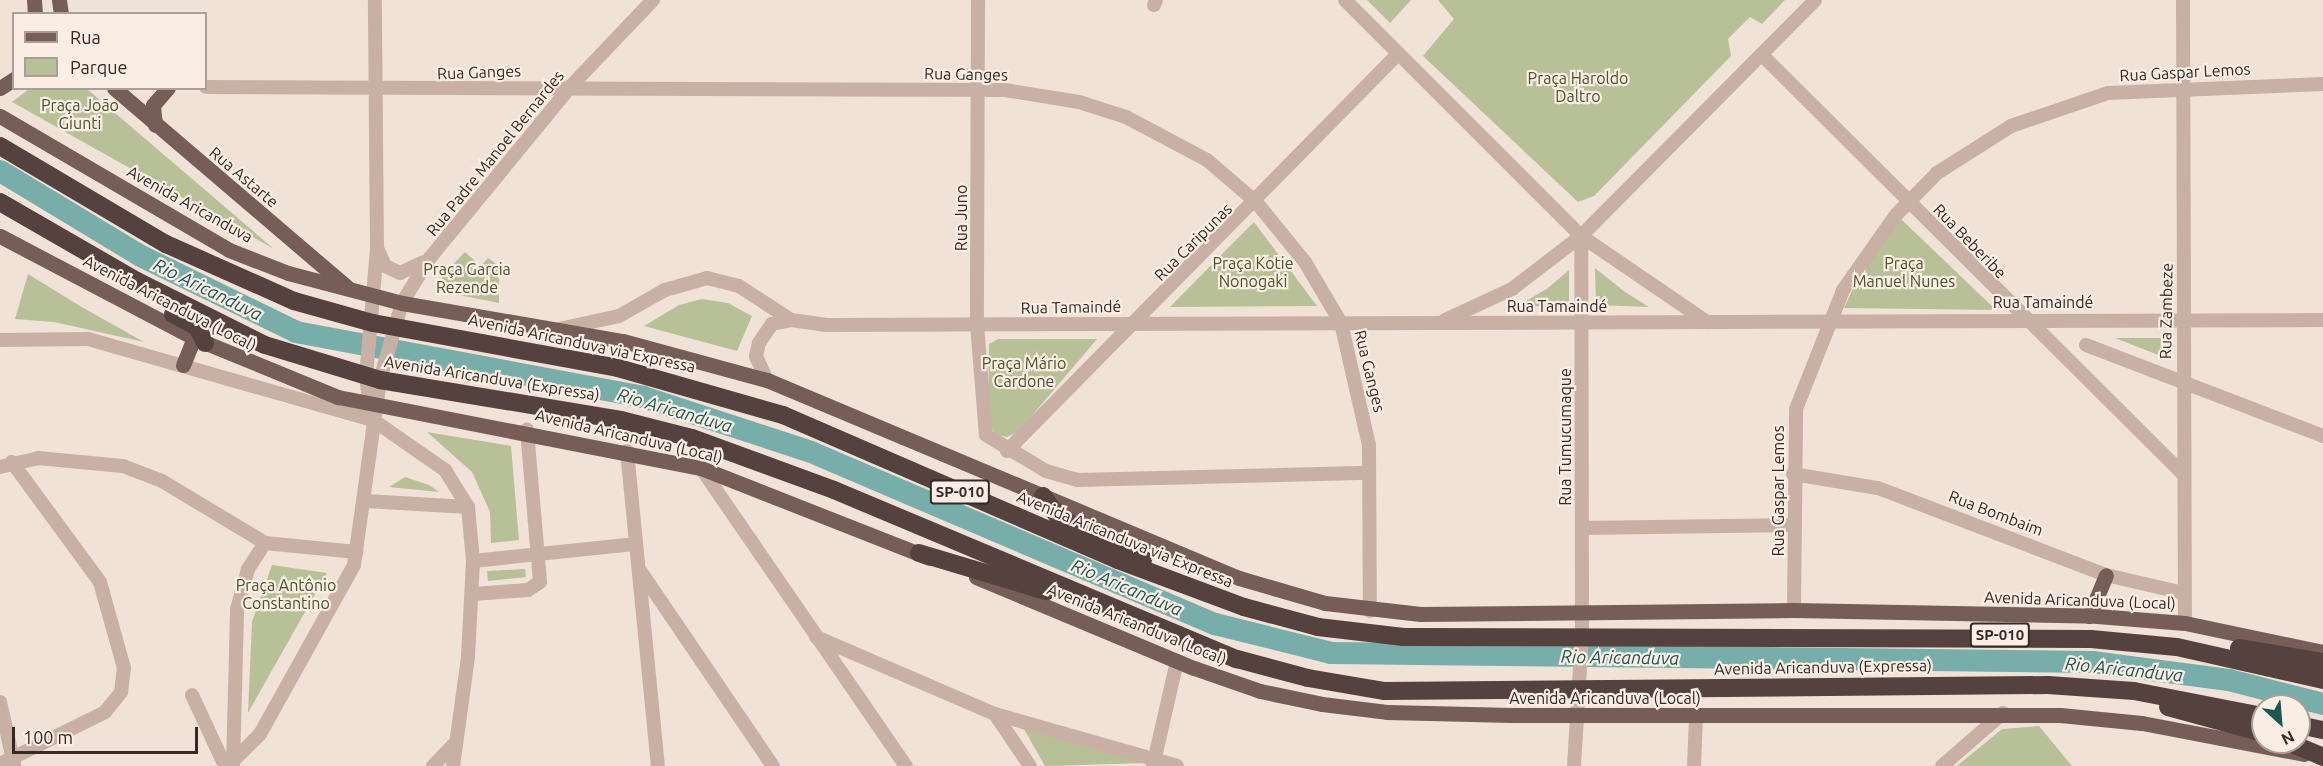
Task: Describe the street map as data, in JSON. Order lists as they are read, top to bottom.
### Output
{
  "streets": {
    "highway": ["Avenida Aricanduva via Expressa", "Avenida Aricanduva (Expressa)", "SP-010"],
    "main road": ["Rua Astarte", "Avenida Aricanduva", "Avenida Aricanduva (Local)"],
    "street": [
      "Rua Ganges",
      "Rua Gaspar Lemos",
      "Rua Padre Manoel Bernardes",
      "Rua Juno",
      "Rua Beberibe",
      "Rua Caripunas",
      "Rua Tamaindé",
      "Rua Zambeze",
      "Rua Tumucumaque",
      "Rua Bombaim"
    ]
  },
  "crossings": [
    ["Rua Ganges", "Rua Padre Manoel Bernardes"],
    ["Rua Ganges", "Rua Juno"],
    ["Rua Ganges", "Rua Caripunas"],
    ["Rua Ganges", "Rua Tamaindé"],
    ["Rua Ganges", "Avenida Aricanduva (Local)"],
    ["Rua Gaspar Lemos", "Rua Beberibe"],
    ["Rua Gaspar Lemos", "Rua Tamaindé"],
    ["Rua Gaspar Lemos", "Avenida Aricanduva (Local)"],
    ["Rua Gaspar Lemos", "Rua Zambeze"],
    ["Rua Gaspar Lemos", "Rua Bombaim"],
    ["Rua Padre Manoel Bernardes", "Avenida Aricanduva (Local)"],
    ["Rua Padre Manoel Bernardes", "Avenida Aricanduva via Expressa"],
    ["Rua Padre Manoel Bernardes", "Avenida Aricanduva (Expressa)"],
    ["Rua Padre Manoel Bernardes", "SP-010"],
    ["Rua Astarte", "Avenida Aricanduva"],
    ["Avenida Aricanduva", "Avenida Aricanduva (Local)"],
    ["Rua Juno", "Rua Caripunas"],
    ["Rua Juno", "Rua Tamaindé"],
    ["Rua Beberibe", "Rua Tamaindé"],
    ["Rua Beberibe", "Rua Zambeze"],
    ["Rua Caripunas", "Rua Tamaindé"],
    ["Rua Tamaindé", "Rua Zambeze"],
    ["Rua Tamaindé", "Rua Tumucumaque"],
    ["Avenida Aricanduva (Local)", "Rua Zambeze"],
    ["Avenida Aricanduva (Local)", "Rua Tumucumaque"],
    ["Rua Zambeze", "Rua Bombaim"],
    ["Avenida Aricanduva via Expressa", "Avenida Aricanduva (Expressa)"],
    ["Avenida Aricanduva via Expressa", "Rua Tumucumaque"],
    ["Avenida Aricanduva via Expressa", "SP-010"],
    ["Avenida Aricanduva (Expressa)", "Rua Tumucumaque"]
  ],
  "water": ["Rio Aricanduva"],
  "parks": [
    "Praça Haroldo Daltro",
    "Praça João Giunti",
    "Praça Kotie Nonogaki",
    "Praça Manuel Nunes",
    "Praça Garcia Rezende",
    "Praça Mário Cardone",
    "Praça Antônio Constantino"
  ],
  "legend": ["Rua", "Parque"],
  "scale_bar": "100 m",
  "north": "bottom right"
}
